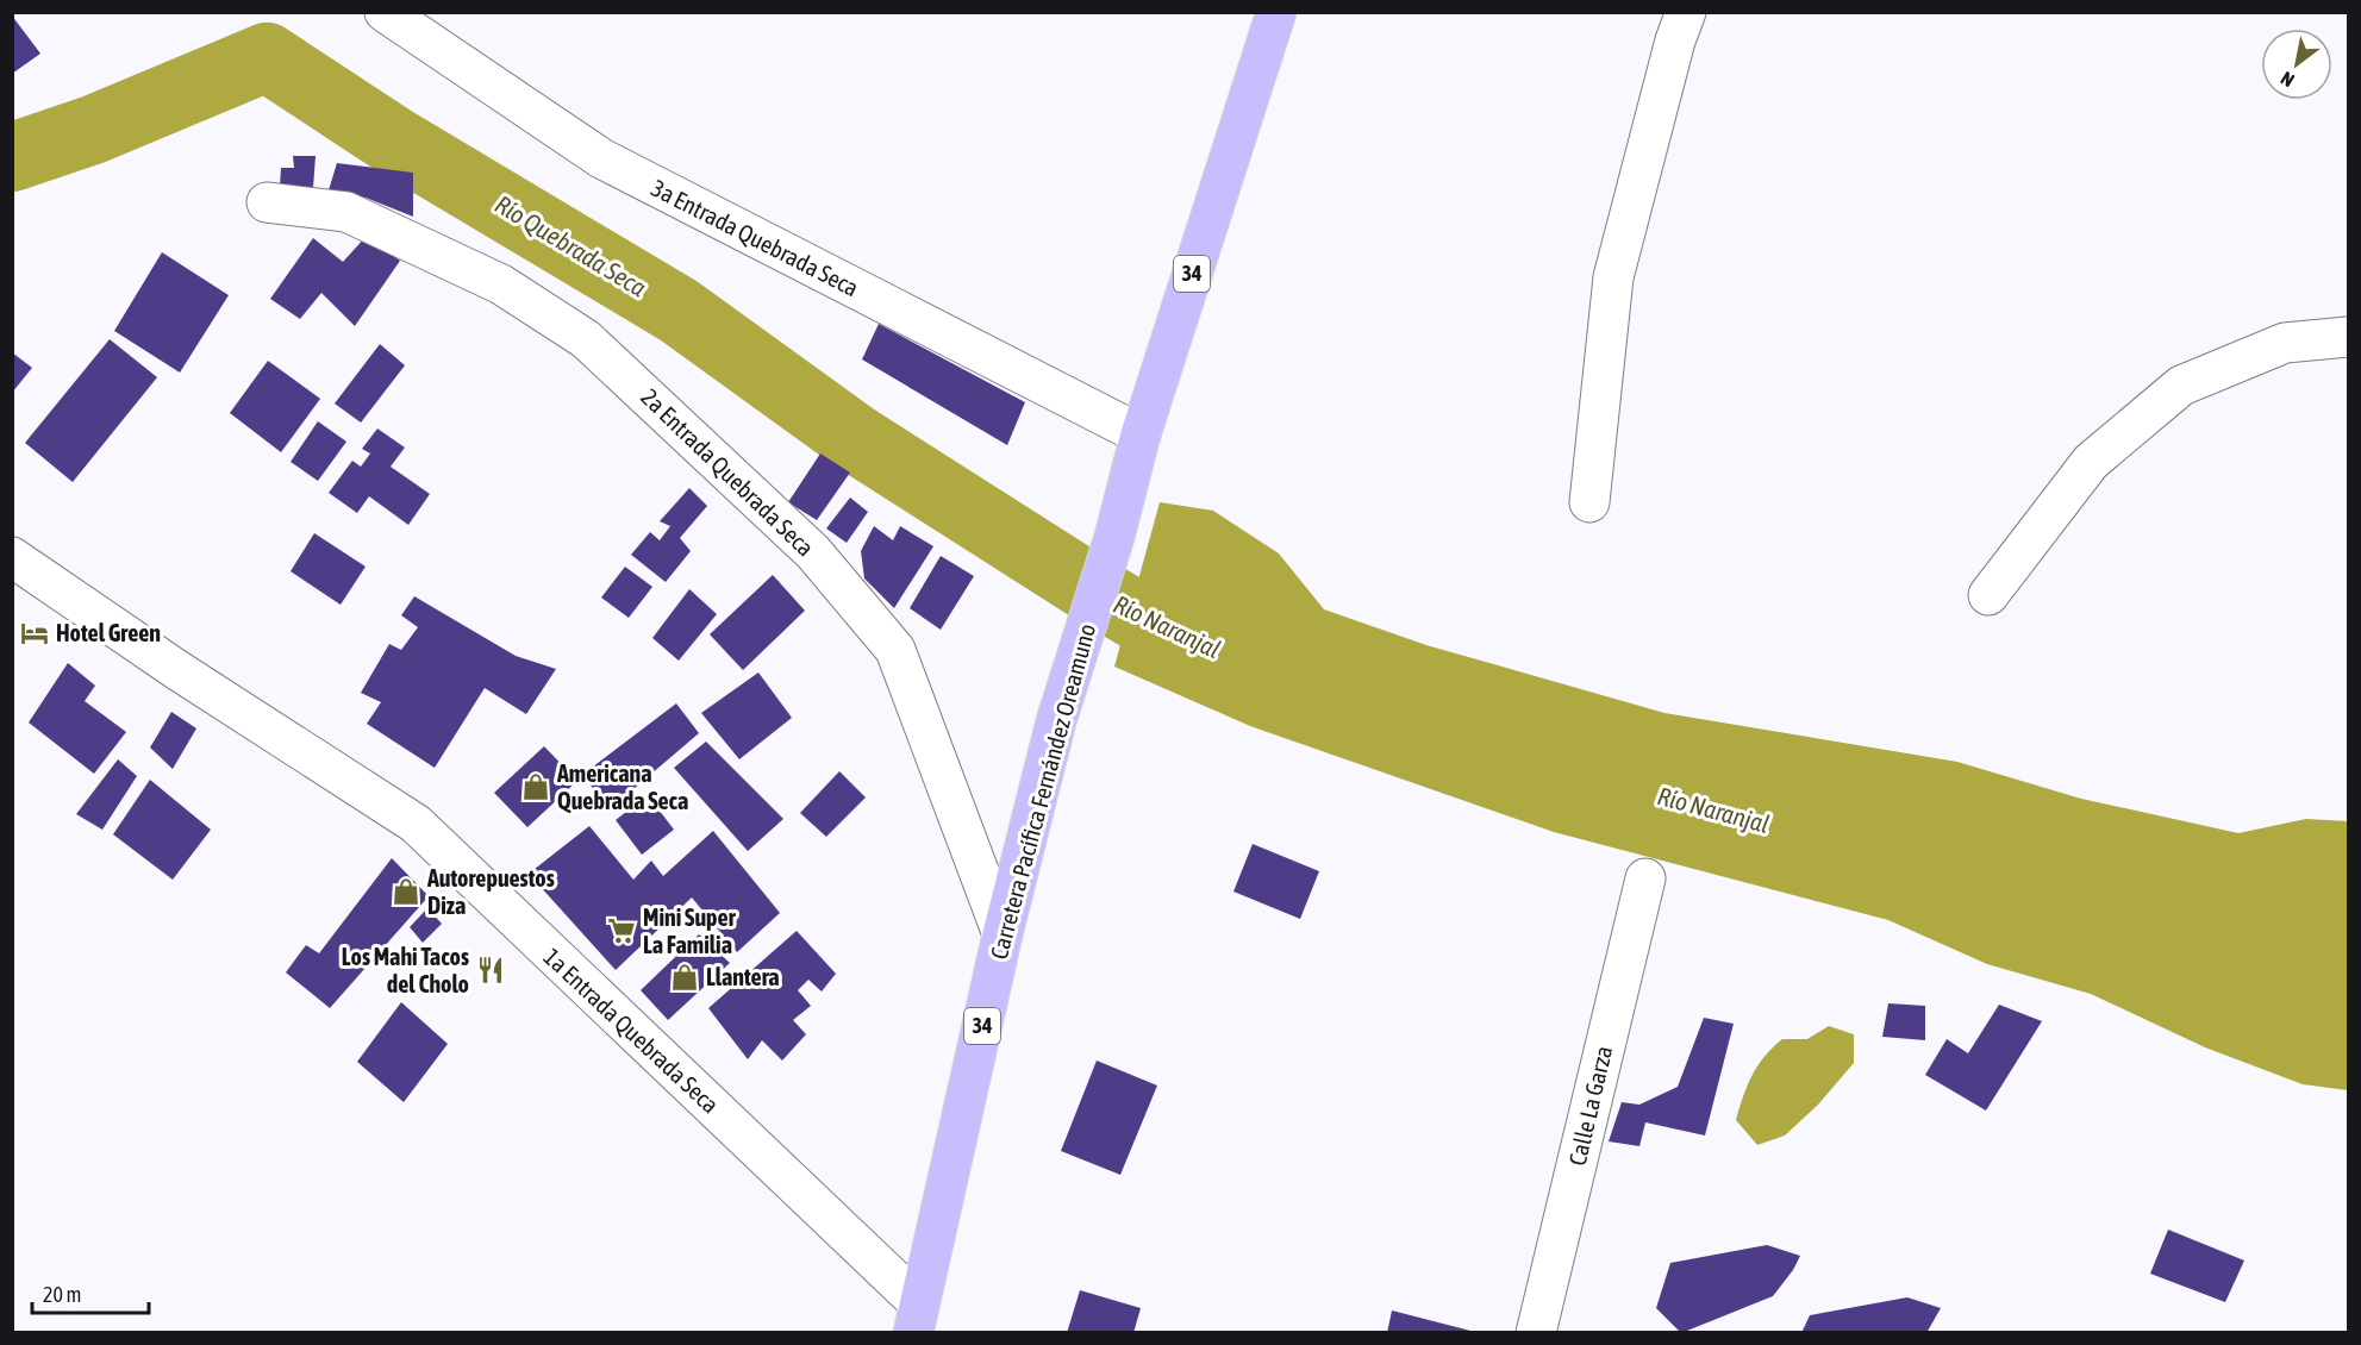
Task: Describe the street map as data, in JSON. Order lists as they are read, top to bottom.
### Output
{
  "streets": {
    "highway": ["34", "Carretera Pacífica Fernández Oreamuno"],
    "street": [
      "3a Entrada Quebrada Seca",
      "2a Entrada Quebrada Seca",
      "1a Entrada Quebrada Seca",
      "Calle La Garza"
    ]
  },
  "crossings": [
    ["3a Entrada Quebrada Seca", "Carretera Pacífica Fernández Oreamuno"],
    ["2a Entrada Quebrada Seca", "Carretera Pacífica Fernández Oreamuno"],
    ["Carretera Pacífica Fernández Oreamuno", "1a Entrada Quebrada Seca"]
  ],
  "water": ["Río Quebrada Seca", "Río Naranjal"],
  "places": {
    "hotel": ["Hotel Green"],
    "shop": ["Americana Quebrada Seca", "Autorepuestos Diza", "Llantera"],
    "supermarket": ["Mini Super La Familia"],
    "restaurant": ["Los Mahi Tacos del Cholo"]
  },
  "scale_bar": "20 m",
  "north": "bottom left"
}
